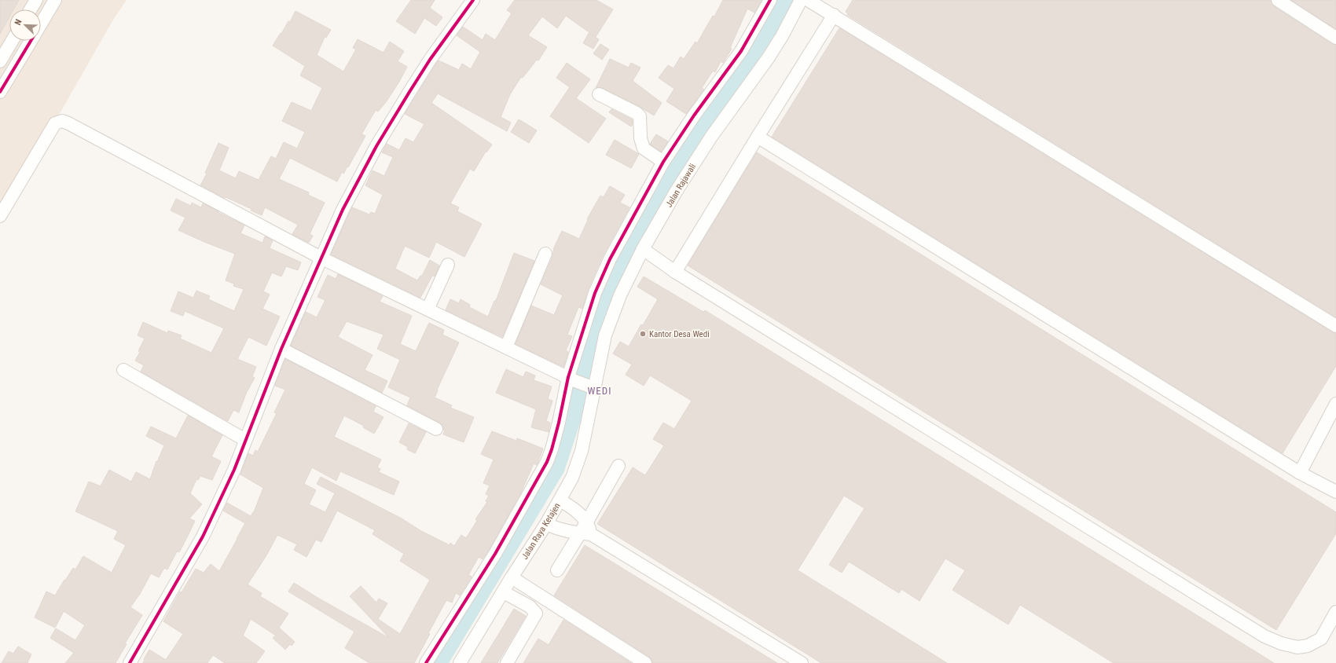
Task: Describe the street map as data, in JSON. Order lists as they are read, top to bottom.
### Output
{
  "streets": {
    "street": ["Jalan Rajawali", "Jalan Raya Ketajen"]
  },
  "crossings": [
    ["Jalan Rajawali", "Jalan Raya Ketajen"]
  ],
  "districts": ["WEDI"],
  "places": ["Kantor Desa Wedi"],
  "north": "top left"
}
